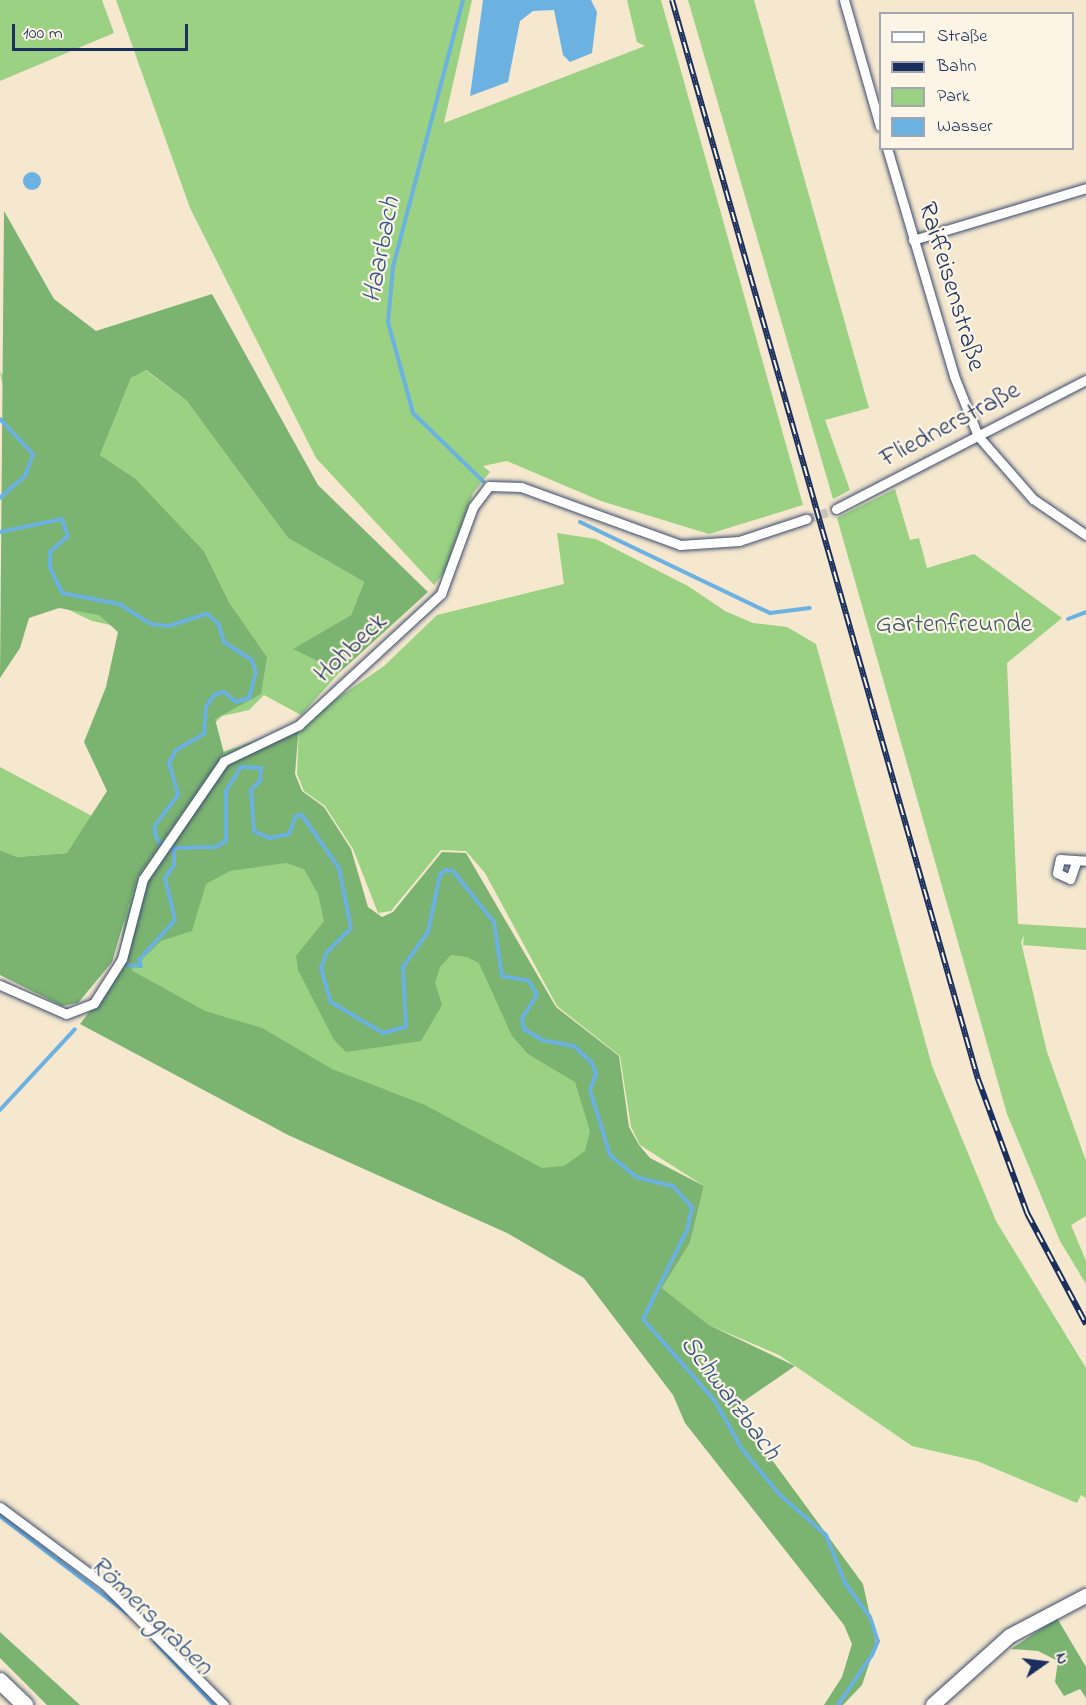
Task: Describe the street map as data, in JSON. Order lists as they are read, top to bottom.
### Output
{
  "streets": {
    "street": ["Raiffeisenstraße", "Fliednerstraße", "Hohbeck"]
  },
  "crossings": [
    ["Raiffeisenstraße", "Fliednerstraße"]
  ],
  "water": ["Haarbach", "Schwarzbach", "Römersgraben"],
  "parks": ["Gartenfreunde"],
  "legend": [
    "Straße",
    "Bahn",
    "Park",
    "Wasser"
  ],
  "scale_bar": "100 m",
  "north": "right"
}
